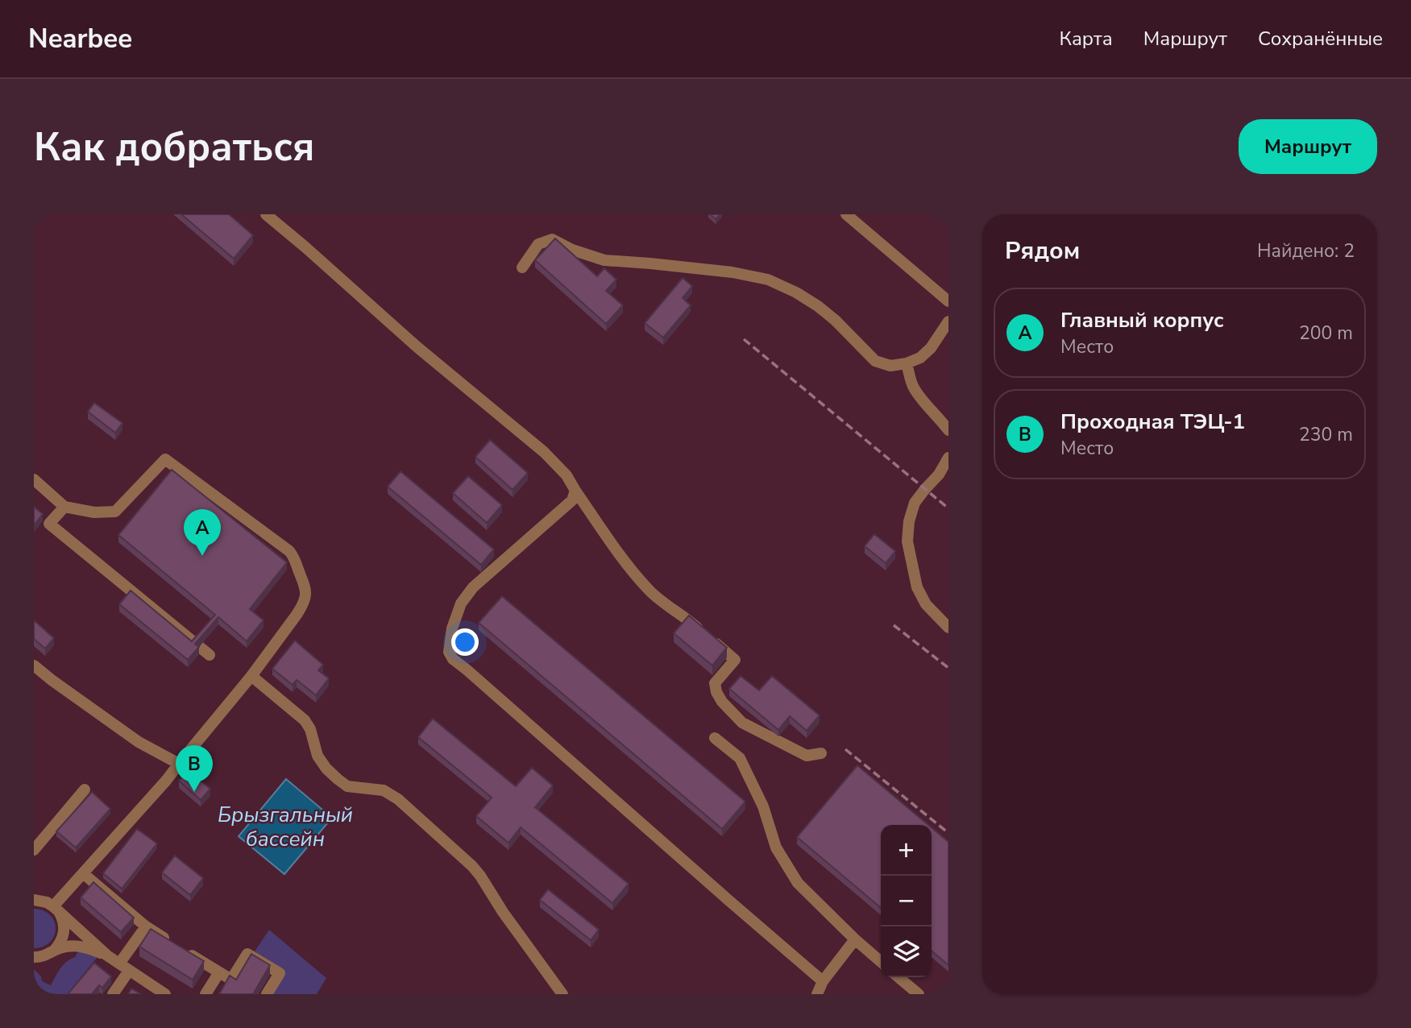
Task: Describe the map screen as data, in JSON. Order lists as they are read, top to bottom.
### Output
{
  "water": ["Брызгальный бассейн"],
  "page": {
    "header": "Nearbee",
    "nav": ["Карта", "Маршрут", "Сохранённые"],
    "buttons": "Маршрут",
    "title": "Как добраться",
    "heading": ["Рядом", "Найдено: 2"],
    "list": [
      {
        "mark": "A",
        "name": "Главный корпус",
        "note": "Место",
        "value": "200 m"
      },
      {
        "mark": "B",
        "name": "Проходная ТЭЦ-1",
        "note": "Место",
        "value": "230 m"
      }
    ],
    "pins": ["A", "B"],
    "map_buttons": ["+", "−"]
  }
}
